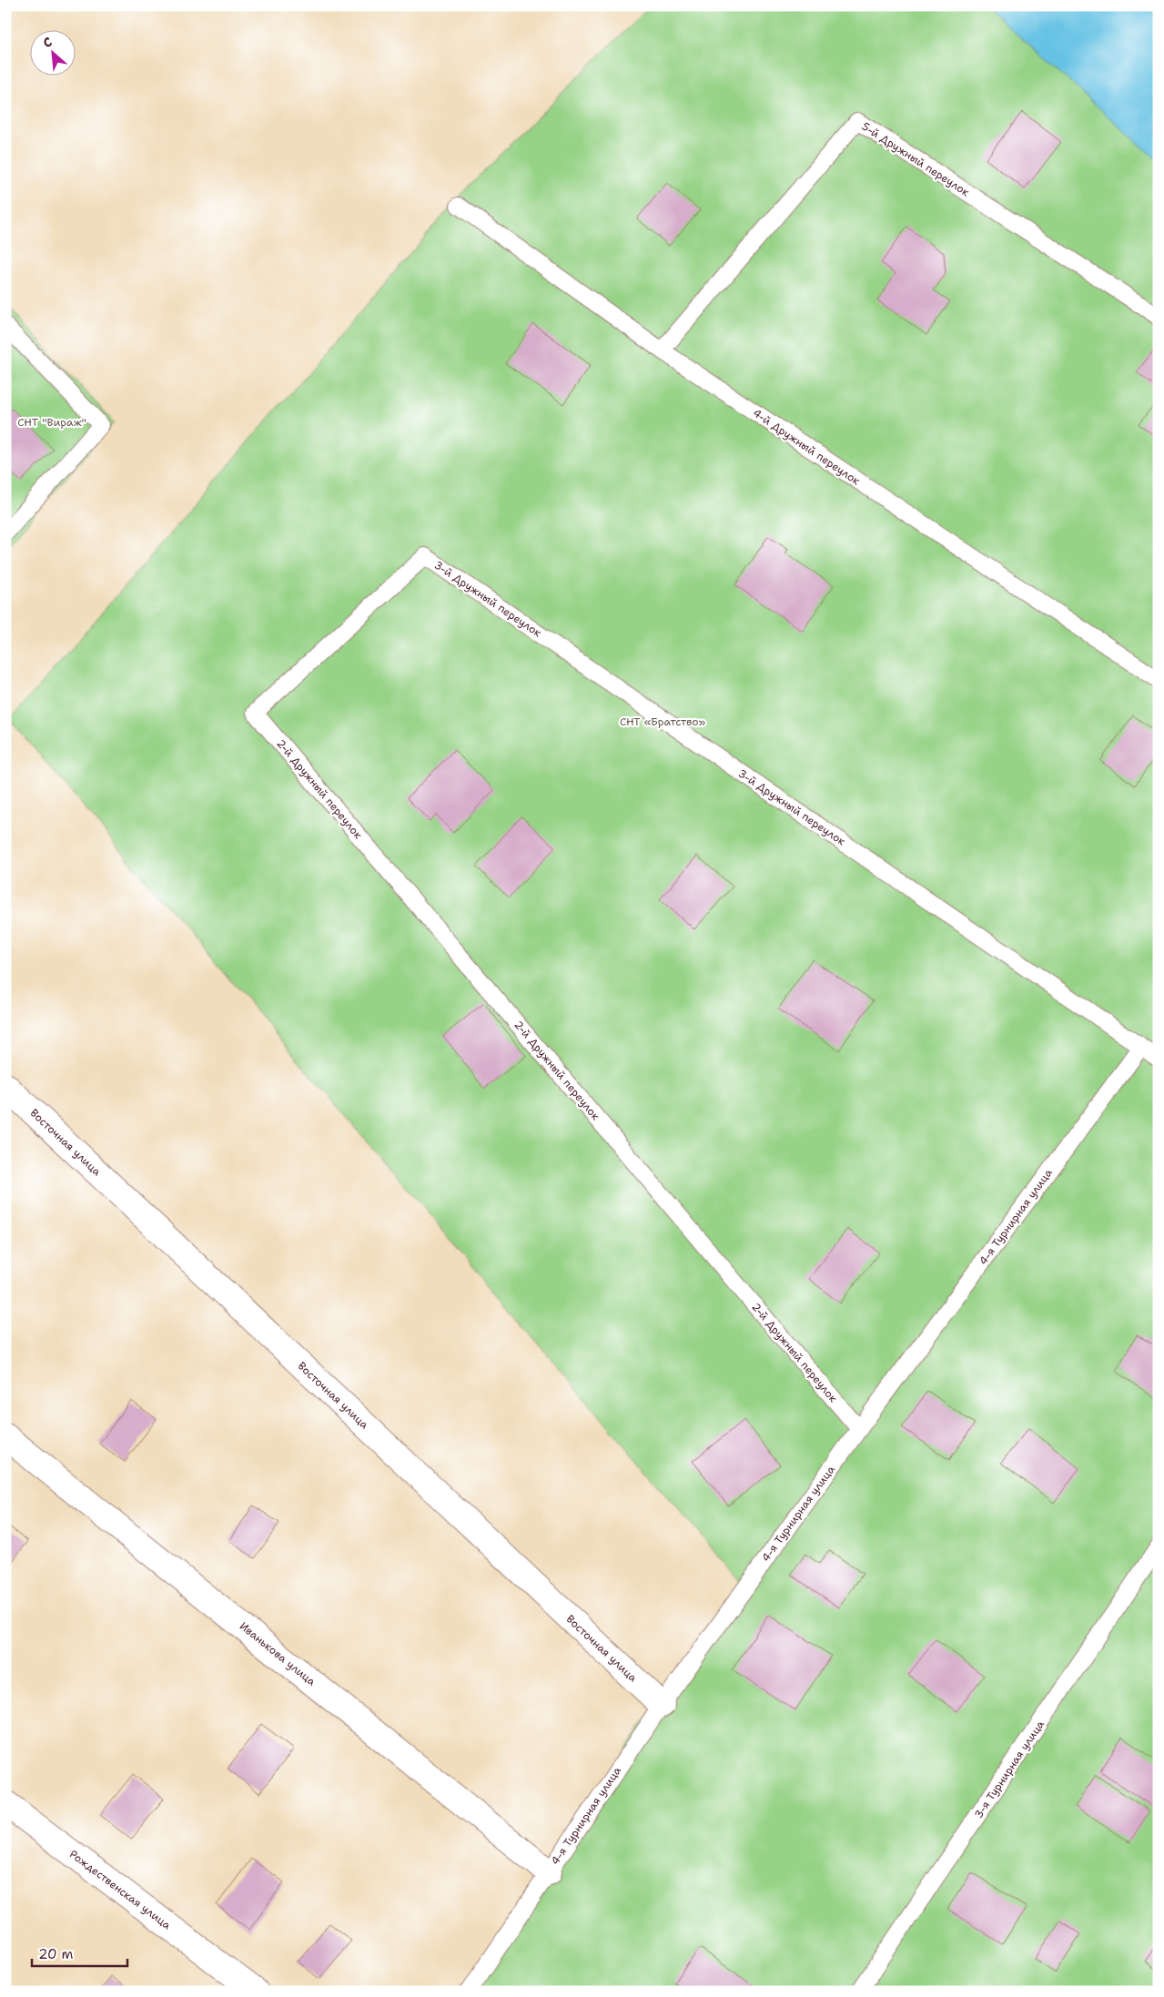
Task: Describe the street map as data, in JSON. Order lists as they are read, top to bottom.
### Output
{
  "streets": {
    "street": ["Восточная улица", "Иванькова улица", "Рождественская улица"],
    "lane": [
      "5-й Дружный переулок",
      "4-й Дружный переулок",
      "3-й Дружный переулок",
      "2-й Дружный переулок",
      "4-я Турнирная улица",
      "3-я Турнирная улица"
    ]
  },
  "crossings": [
    ["5-й Дружный переулок", "4-й Дружный переулок"],
    ["3-й Дружный переулок", "2-й Дружный переулок"],
    ["3-й Дружный переулок", "4-я Турнирная улица"],
    ["2-й Дружный переулок", "4-я Турнирная улица"],
    ["Восточная улица", "4-я Турнирная улица"],
    ["4-я Турнирная улица", "Иванькова улица"]
  ],
  "parks": ["СНТ \"Вираж\"", "СНТ «Братство»"],
  "scale_bar": "20 m",
  "north": "top left"
}
